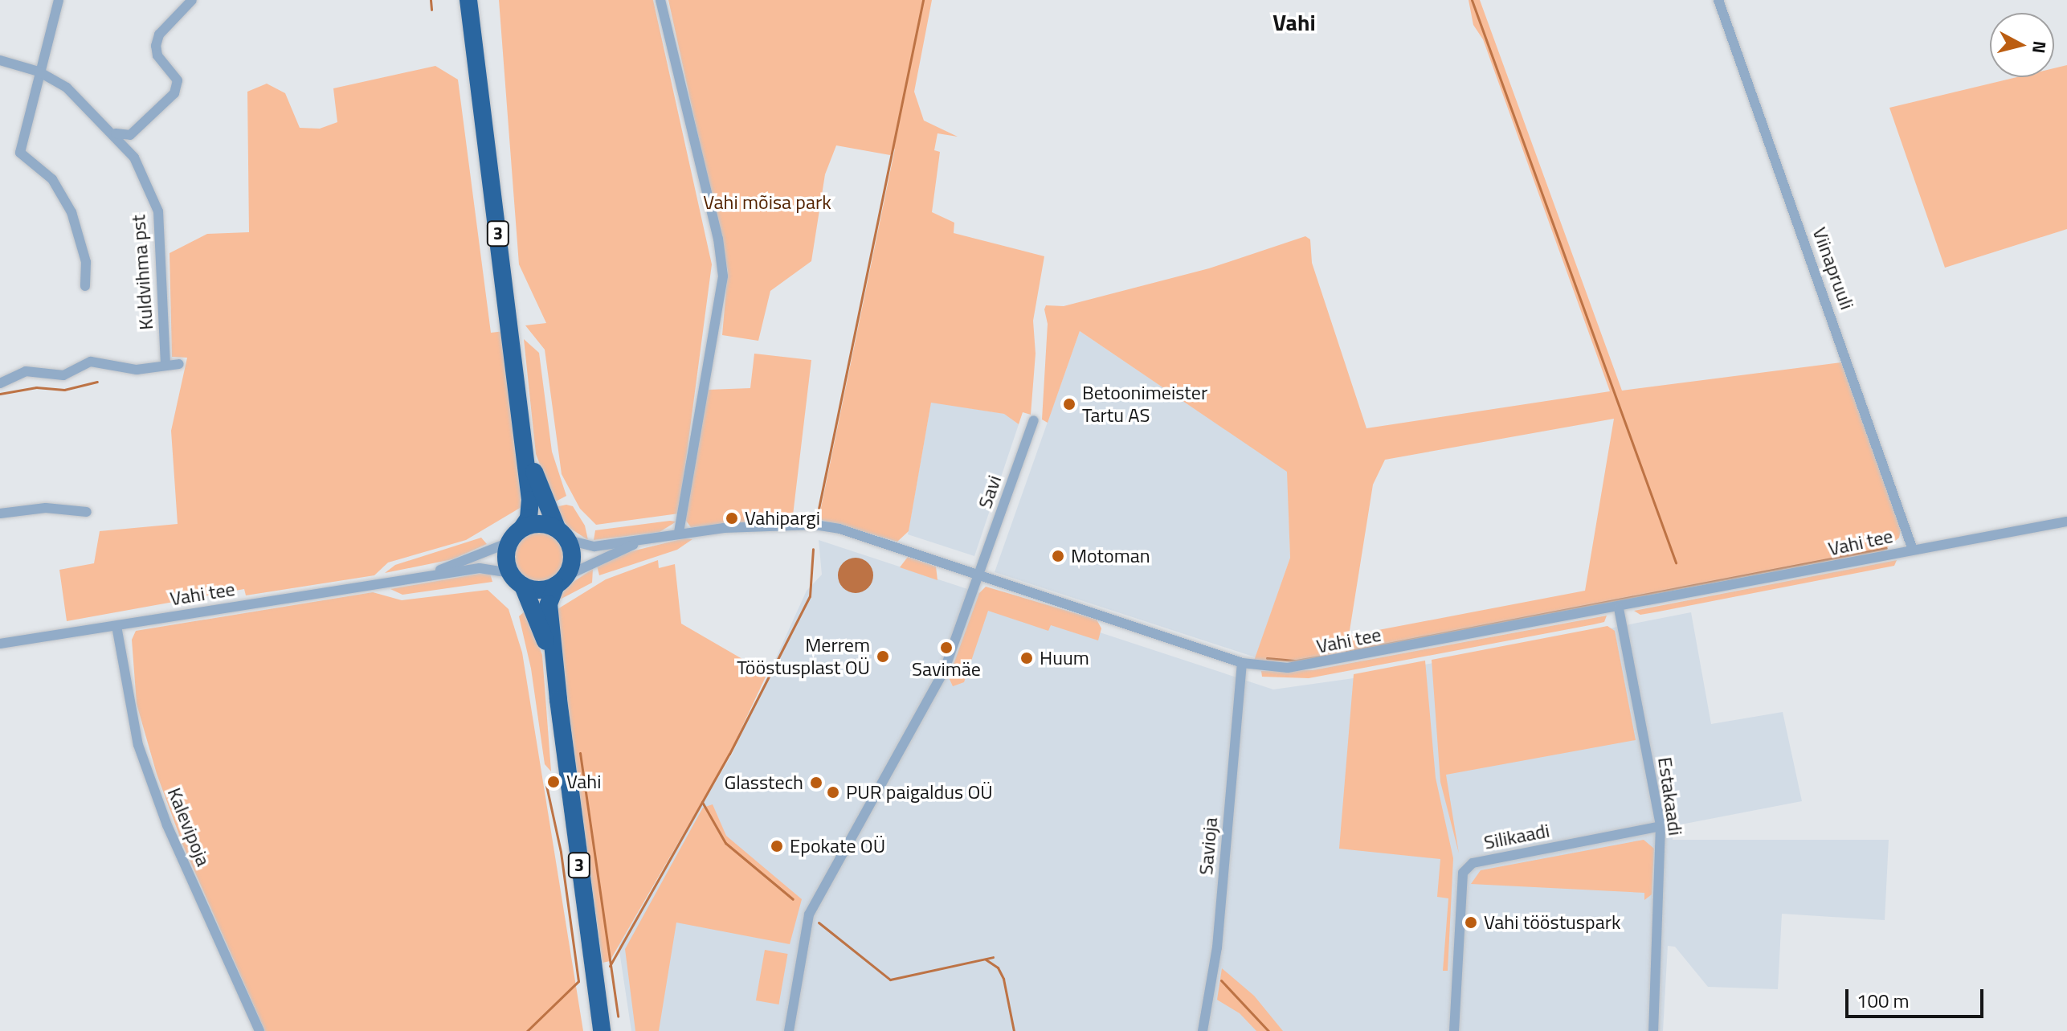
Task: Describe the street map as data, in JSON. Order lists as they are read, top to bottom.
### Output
{
  "streets": {
    "highway": ["3"],
    "street": [
      "Viinapruuli",
      "Kuldvihma pst",
      "Savi",
      "Vahi tee",
      "Estakaadi",
      "Kalevipoja",
      "Silikaadi",
      "Savioja"
    ]
  },
  "crossings": [
    ["3", "Vahi tee"],
    ["Viinapruuli", "Vahi tee"],
    ["Savi", "Vahi tee"],
    ["Vahi tee", "Estakaadi"],
    ["Vahi tee", "Kalevipoja"],
    ["Vahi tee", "Savioja"],
    ["Estakaadi", "Silikaadi"]
  ],
  "districts": ["Vahi"],
  "parks": ["Vahi mõisa park"],
  "places": [
    "Betoonimeister Tartu AS",
    "Vahipargi",
    "Motoman",
    "Savimäe",
    "Merrem Tööstusplast OÜ",
    "Huum",
    "Vahi",
    "Glasstech",
    "PUR paigaldus OÜ",
    "Epokate OÜ",
    "Vahi tööstuspark"
  ],
  "scale_bar": "100 m",
  "north": "right"
}
